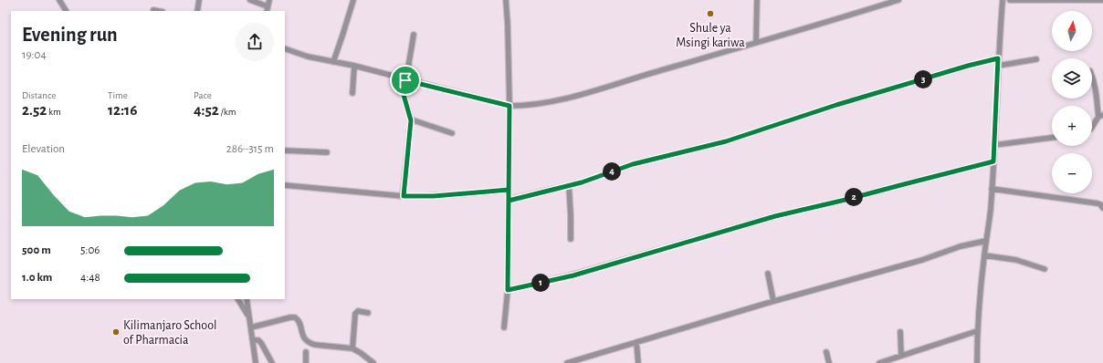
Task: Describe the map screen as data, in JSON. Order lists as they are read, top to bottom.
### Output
{
  "places": ["Shule ya Msingi kariwa", "Kilimanjaro School of Pharmacia"],
  "north": "top",
  "page": {
    "map_buttons": ["+", "−"],
    "heading": ["Evening run", "19:04"],
    "pins": [
      "3",
      "4",
      "2",
      "1"
    ],
    "stats": [
      ["Distance", "2.52 km"],
      ["Time", "12:16"],
      ["Pace", "4:52 /km"]
    ],
    "chart": ["Elevation", "286–315 m"],
    "list": [
      {
        "name": "500 m",
        "note": "5:06"
      },
      {
        "name": "1.0 km",
        "note": "4:48"
      }
    ]
  }
}
